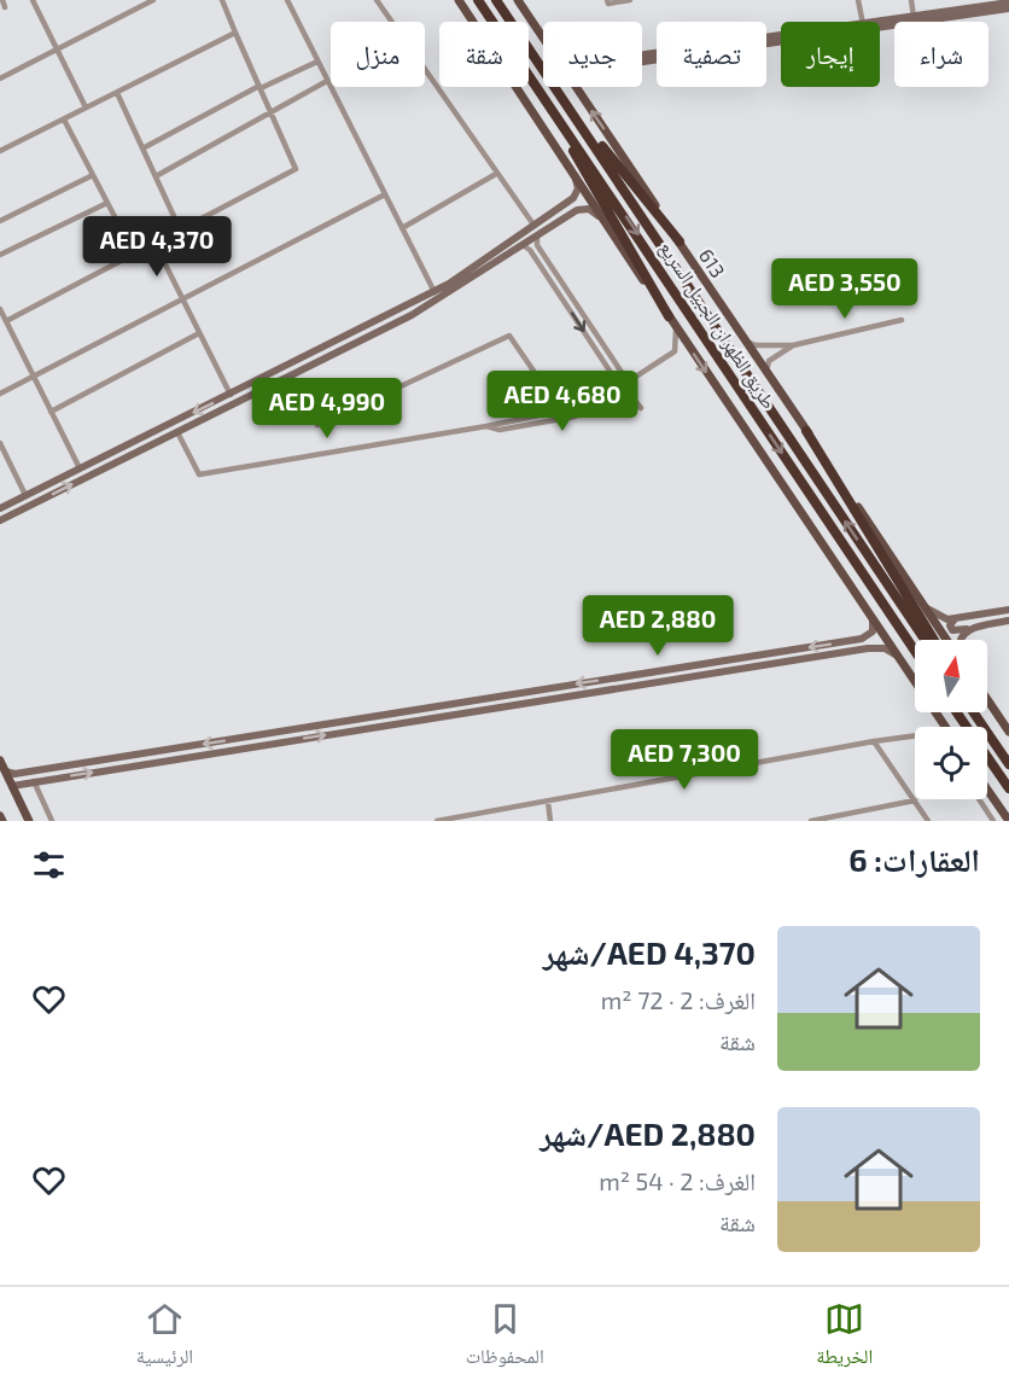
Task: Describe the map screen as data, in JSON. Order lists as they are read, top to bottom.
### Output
{
  "streets": {
    "highway": ["613", "طريق الظهران الجبيل السريع"]
  },
  "north": "top",
  "page": {
    "chip": [
      "شراء",
      "إيجار",
      "تصفية",
      "جديد",
      "شقة",
      "منزل"
    ],
    "price": [
      "AED 4,370",
      "AED 3,550",
      "AED 4,680",
      "AED 4,990",
      "AED 2,880",
      "AED 7,300"
    ],
    "heading": "العقارات: 6",
    "list": [
      {
        "name": "AED 4,370/شهر",
        "note": "الغرف: 2 · 72 m² · شقة"
      },
      {
        "name": "AED 2,880/شهر",
        "note": "الغرف: 2 · 54 m² · شقة"
      }
    ],
    "tabs": ["الخريطة", "المحفوظات", "الرئيسية"]
  }
}
